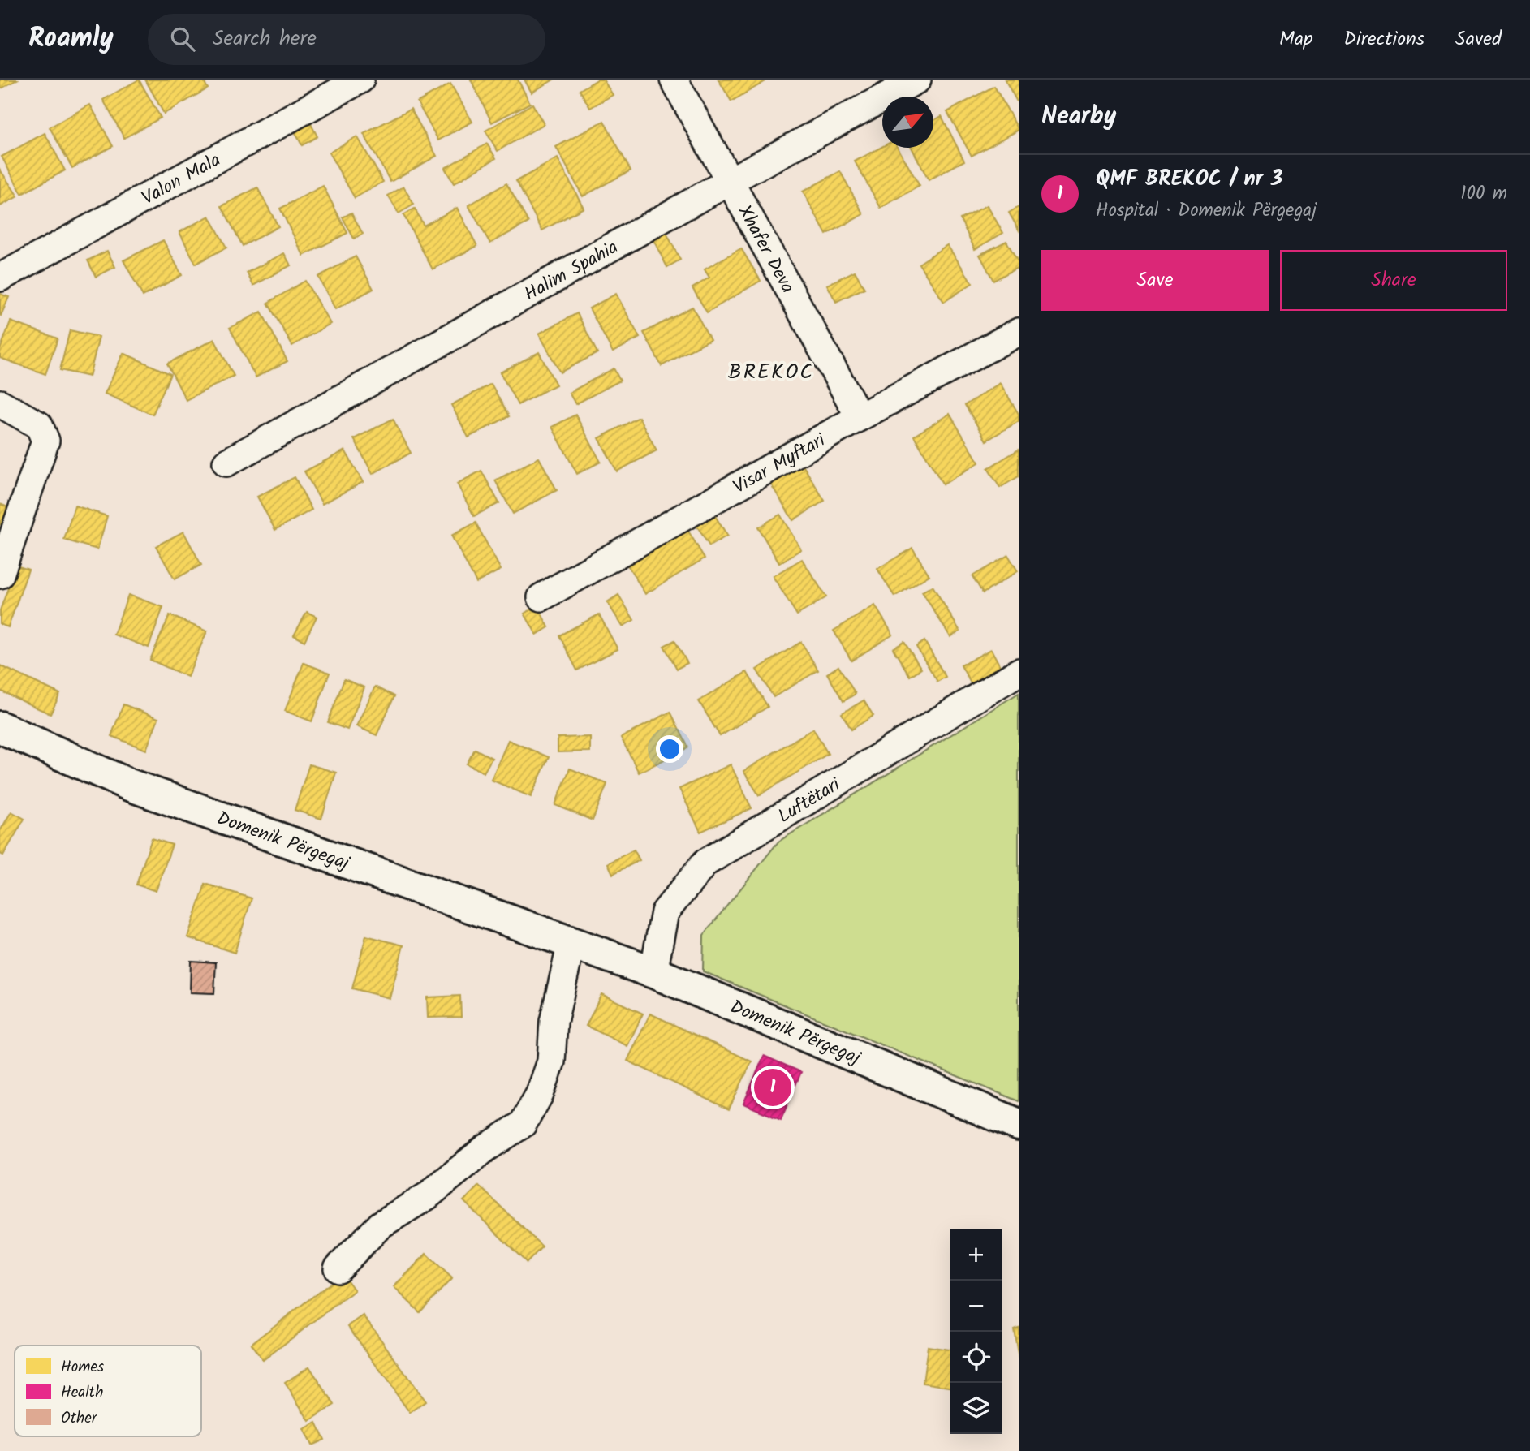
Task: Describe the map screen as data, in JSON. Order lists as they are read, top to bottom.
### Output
{
  "streets": {
    "main road": ["Domenik Përgegaj"],
    "street": [
      "Valon Mala",
      "Xhafer Deva",
      "Halim Spahia",
      "Visar Myftari",
      "Luftëtari"
    ]
  },
  "crossings": [
    ["Xhafer Deva", "Halim Spahia"],
    ["Xhafer Deva", "Visar Myftari"],
    ["Luftëtari", "Domenik Përgegaj"]
  ],
  "districts": ["BREKOC"],
  "legend": ["Homes", "Health", "Other"],
  "north": "top right",
  "page": {
    "header": "Roamly",
    "search": "Search here",
    "nav": ["Map", "Directions", "Saved"],
    "heading": "Nearby",
    "list": [
      {
        "mark": "1",
        "name": "QMF BREKOC / nr 3",
        "note": "Hospital · Domenik Përgegaj",
        "value": "100 m"
      }
    ],
    "buttons": ["Save", "Share"],
    "pins": "1",
    "map_buttons": ["+", "−"]
  }
}
